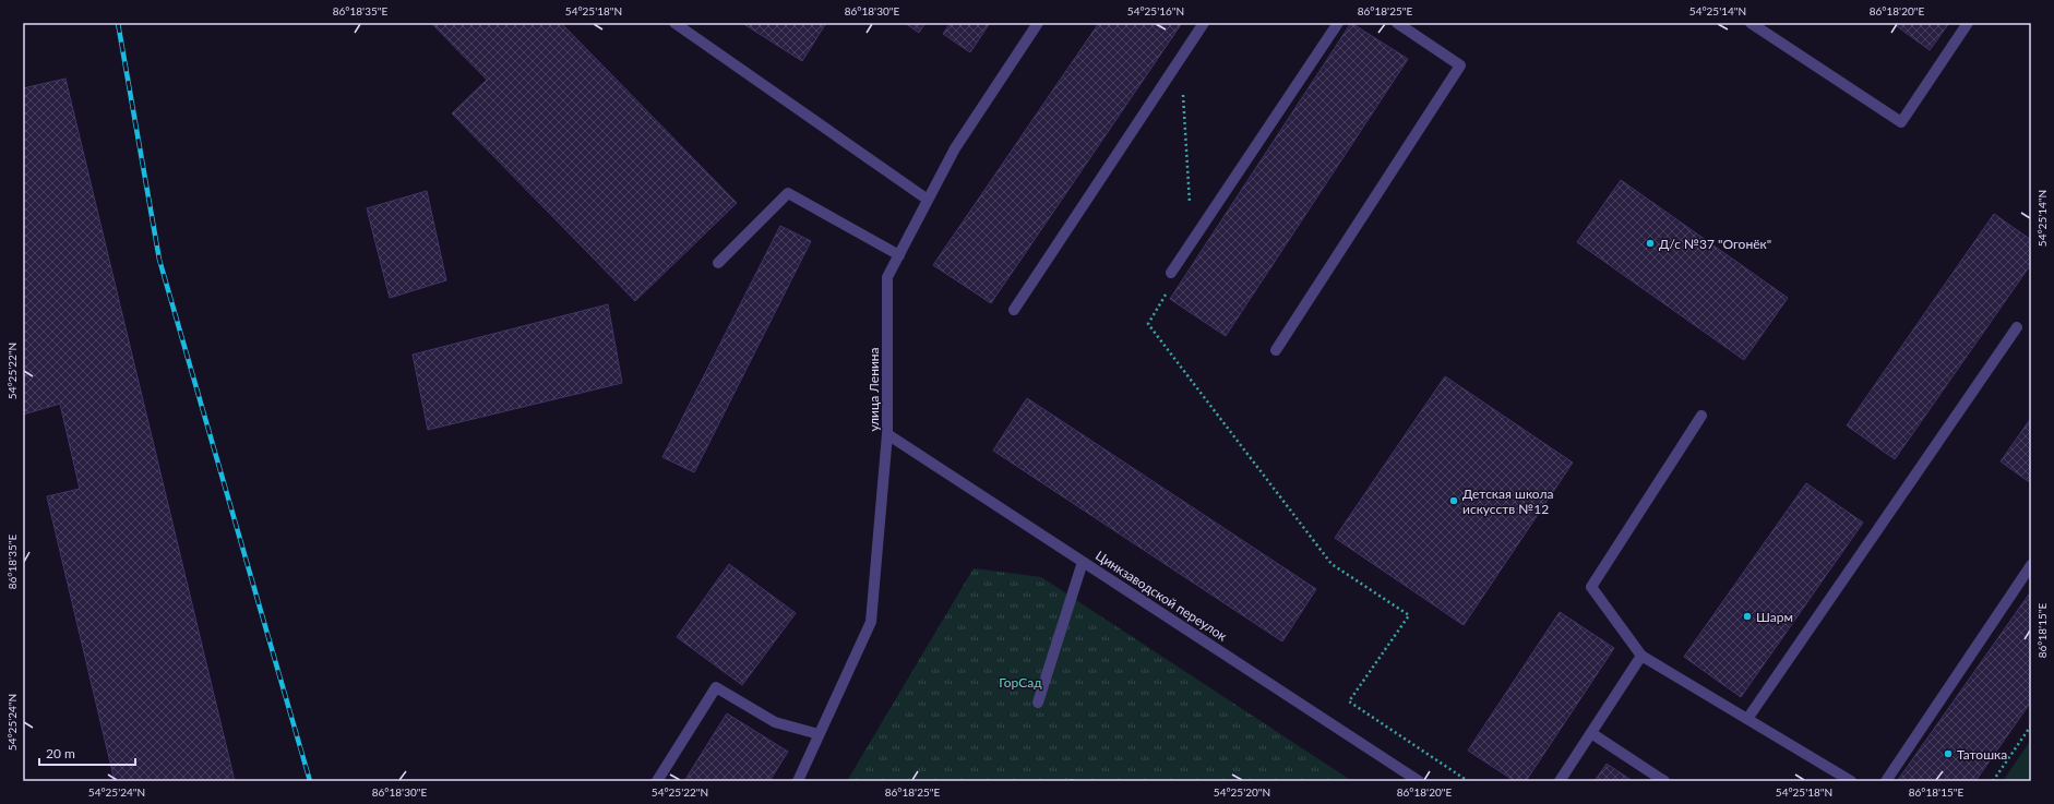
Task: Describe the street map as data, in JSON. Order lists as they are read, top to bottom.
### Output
{
  "streets": {
    "street": ["улица Ленина", "Цинкзаводской переулок"]
  },
  "crossings": [
    ["улица Ленина", "Цинкзаводской переулок"]
  ],
  "parks": ["ГорСад"],
  "places": [
    "Д/с №37 \"Огонёк\"",
    "Детская школа искусств №12",
    "Шарм",
    "Татошка"
  ],
  "scale_bar": "20 m",
  "coordinates": [
    "86°18'35\"E",
    "54°25'18\"N",
    "86°18'30\"E",
    "54°25'16\"N",
    "86°18'25\"E",
    "54°25'14\"N",
    "86°18'20\"E",
    "54°25'22\"N",
    "86°18'15\"E",
    "54°25'24\"N",
    "54°25'20\"N"
  ]
}
